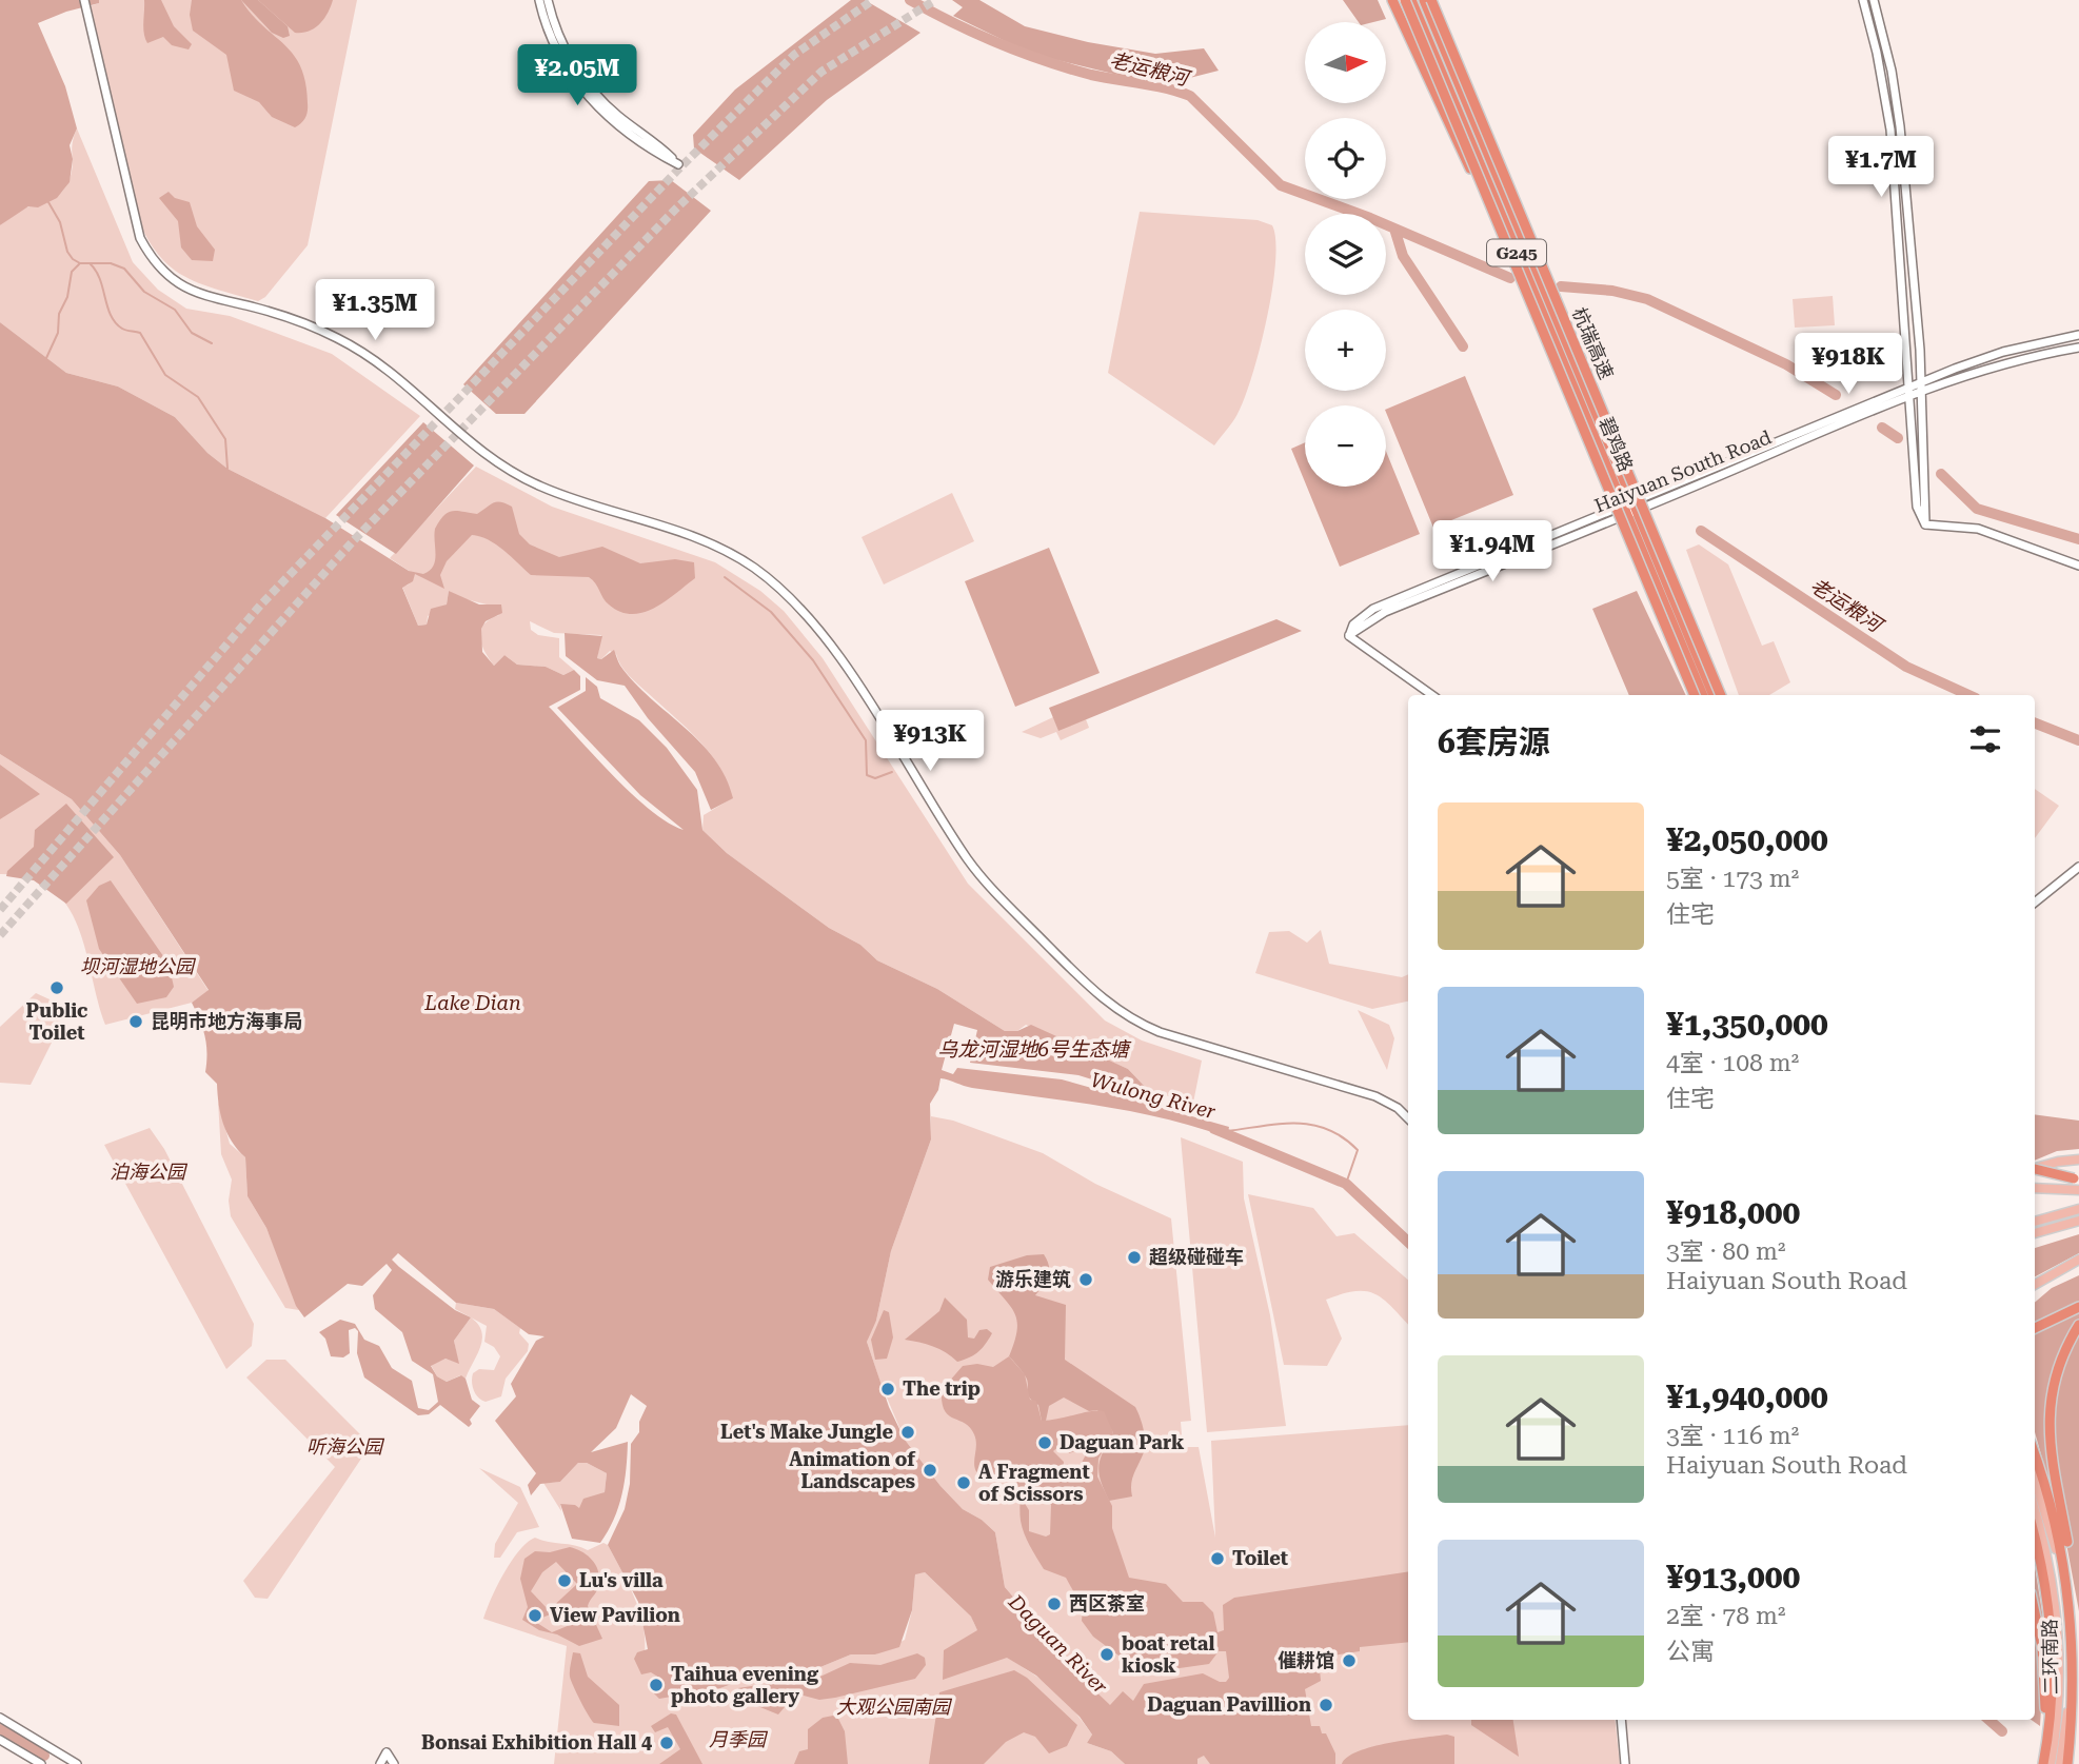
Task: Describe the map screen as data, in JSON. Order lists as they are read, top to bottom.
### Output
{
  "streets": {
    "highway": ["G245", "杭瑞高速", "碧鸡路"],
    "main road": ["二环南路"],
    "street": ["Haiyuan South Road"]
  },
  "crossings": [
    ["碧鸡路", "Haiyuan South Road"]
  ],
  "water": [
    "老运粮河",
    "Lake Dian",
    "乌龙河湿地6号生态塘",
    "Wulong River",
    "Daguan River"
  ],
  "parks": [
    "坝河湿地公园",
    "泊海公园",
    "听海公园",
    "大观公园南园",
    "月季园"
  ],
  "places": [
    "Public Toilet",
    "昆明市地方海事局",
    "超级碰碰车",
    "游乐建筑",
    "The trip",
    "Let's Make Jungle",
    "Daguan Park",
    "Animation of Landscapes",
    "A Fragment of Scissors",
    "Toilet",
    "Lu's villa",
    "西区茶室",
    "View Pavilion",
    "boat retal kiosk",
    "催耕馆",
    "Taihua evening photo gallery",
    "Daguan Pavillion",
    "Bonsai Exhibition Hall 4"
  ],
  "north": "right",
  "page": {
    "map_buttons": ["+", "−"],
    "price": [
      "¥2.05M",
      "¥1.7M",
      "¥1.35M",
      "¥918K",
      "¥1.94M",
      "¥913K"
    ],
    "heading": "6套房源",
    "list": [
      {
        "name": "¥2,050,000",
        "note": "5室 · 173 m² · 住宅"
      },
      {
        "name": "¥1,350,000",
        "note": "4室 · 108 m² · 住宅"
      },
      {
        "name": "¥918,000",
        "note": "3室 · 80 m² · Haiyuan South Road"
      },
      {
        "name": "¥1,940,000",
        "note": "3室 · 116 m² · Haiyuan South Road"
      },
      {
        "name": "¥913,000",
        "note": "2室 · 78 m² · 公寓"
      }
    ]
  }
}
